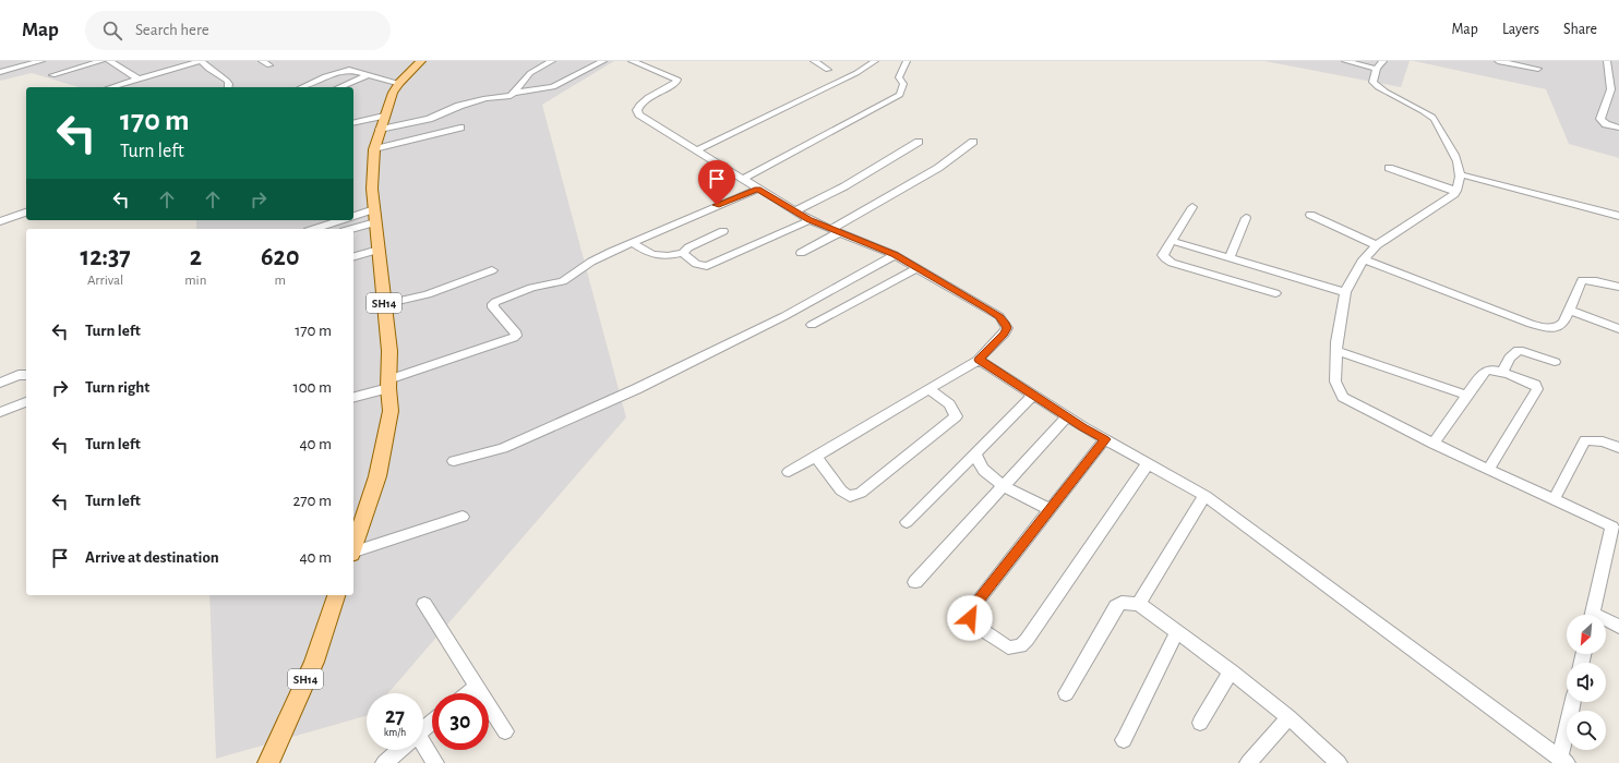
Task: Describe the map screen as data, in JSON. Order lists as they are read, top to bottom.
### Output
{
  "streets": {
    "main road": ["SH14"]
  },
  "north": "bottom left",
  "page": {
    "header": "Map",
    "search": "Search here",
    "nav": ["Map", "Layers", "Share"],
    "turn": ["170 m", "Turn left"],
    "eta": [
      "12:37",
      "Arrival",
      "2",
      "min",
      "620",
      "m"
    ],
    "list": [
      {
        "name": "Turn left",
        "value": "170 m"
      },
      {
        "name": "Turn right",
        "value": "100 m"
      },
      {
        "name": "Turn left",
        "value": "40 m"
      },
      {
        "name": "Turn left",
        "value": "270 m"
      },
      {
        "name": "Arrive at destination",
        "value": "40 m"
      }
    ],
    "speed": "27 km/h",
    "limit": "30"
  }
}
